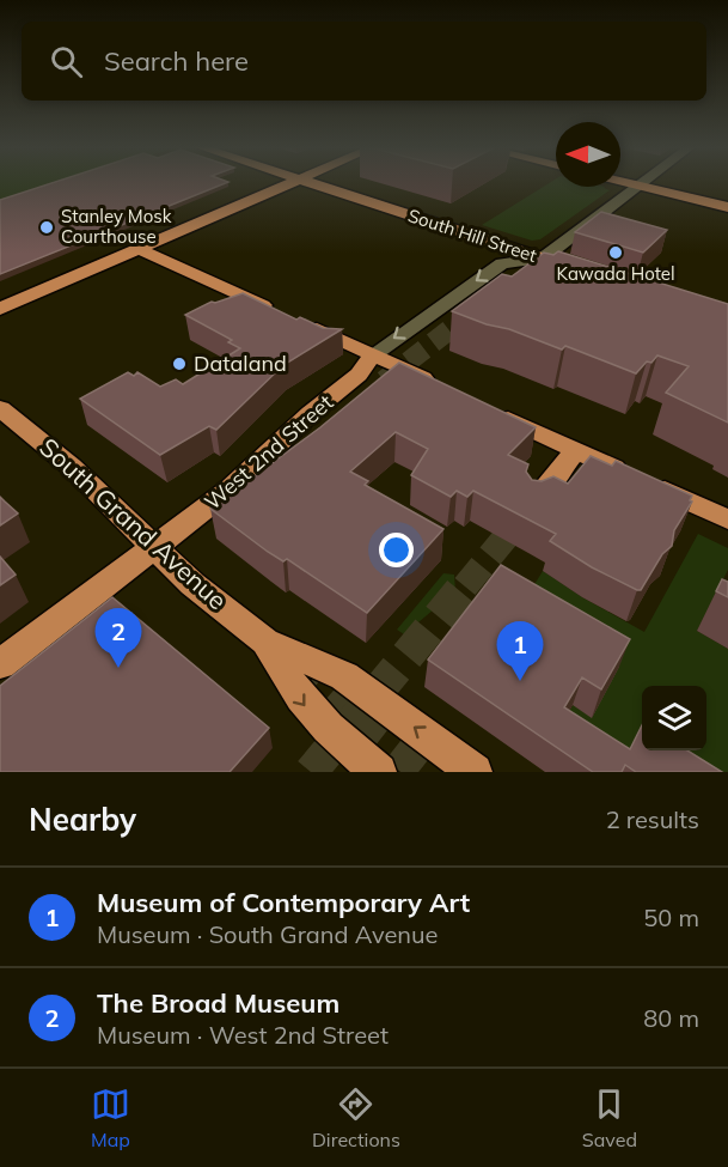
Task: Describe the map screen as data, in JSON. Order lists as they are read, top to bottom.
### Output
{
  "streets": {
    "main road": ["South Hill Street", "West 2nd Street", "South Grand Avenue"]
  },
  "crossings": [
    ["South Hill Street", "West 2nd Street"],
    ["West 2nd Street", "South Grand Avenue"]
  ],
  "places": ["Stanley Mosk Courthouse", "Kawada Hotel", "Dataland"],
  "north": "left",
  "page": {
    "search": "Search here",
    "pins": ["2", "1"],
    "heading": ["Nearby", "2 results"],
    "list": [
      {
        "mark": "1",
        "name": "Museum of Contemporary Art",
        "note": "Museum · South Grand Avenue",
        "value": "50 m"
      },
      {
        "mark": "2",
        "name": "The Broad Museum",
        "note": "Museum · West 2nd Street",
        "value": "80 m"
      }
    ],
    "nav": ["Map", "Directions", "Saved"]
  }
}
